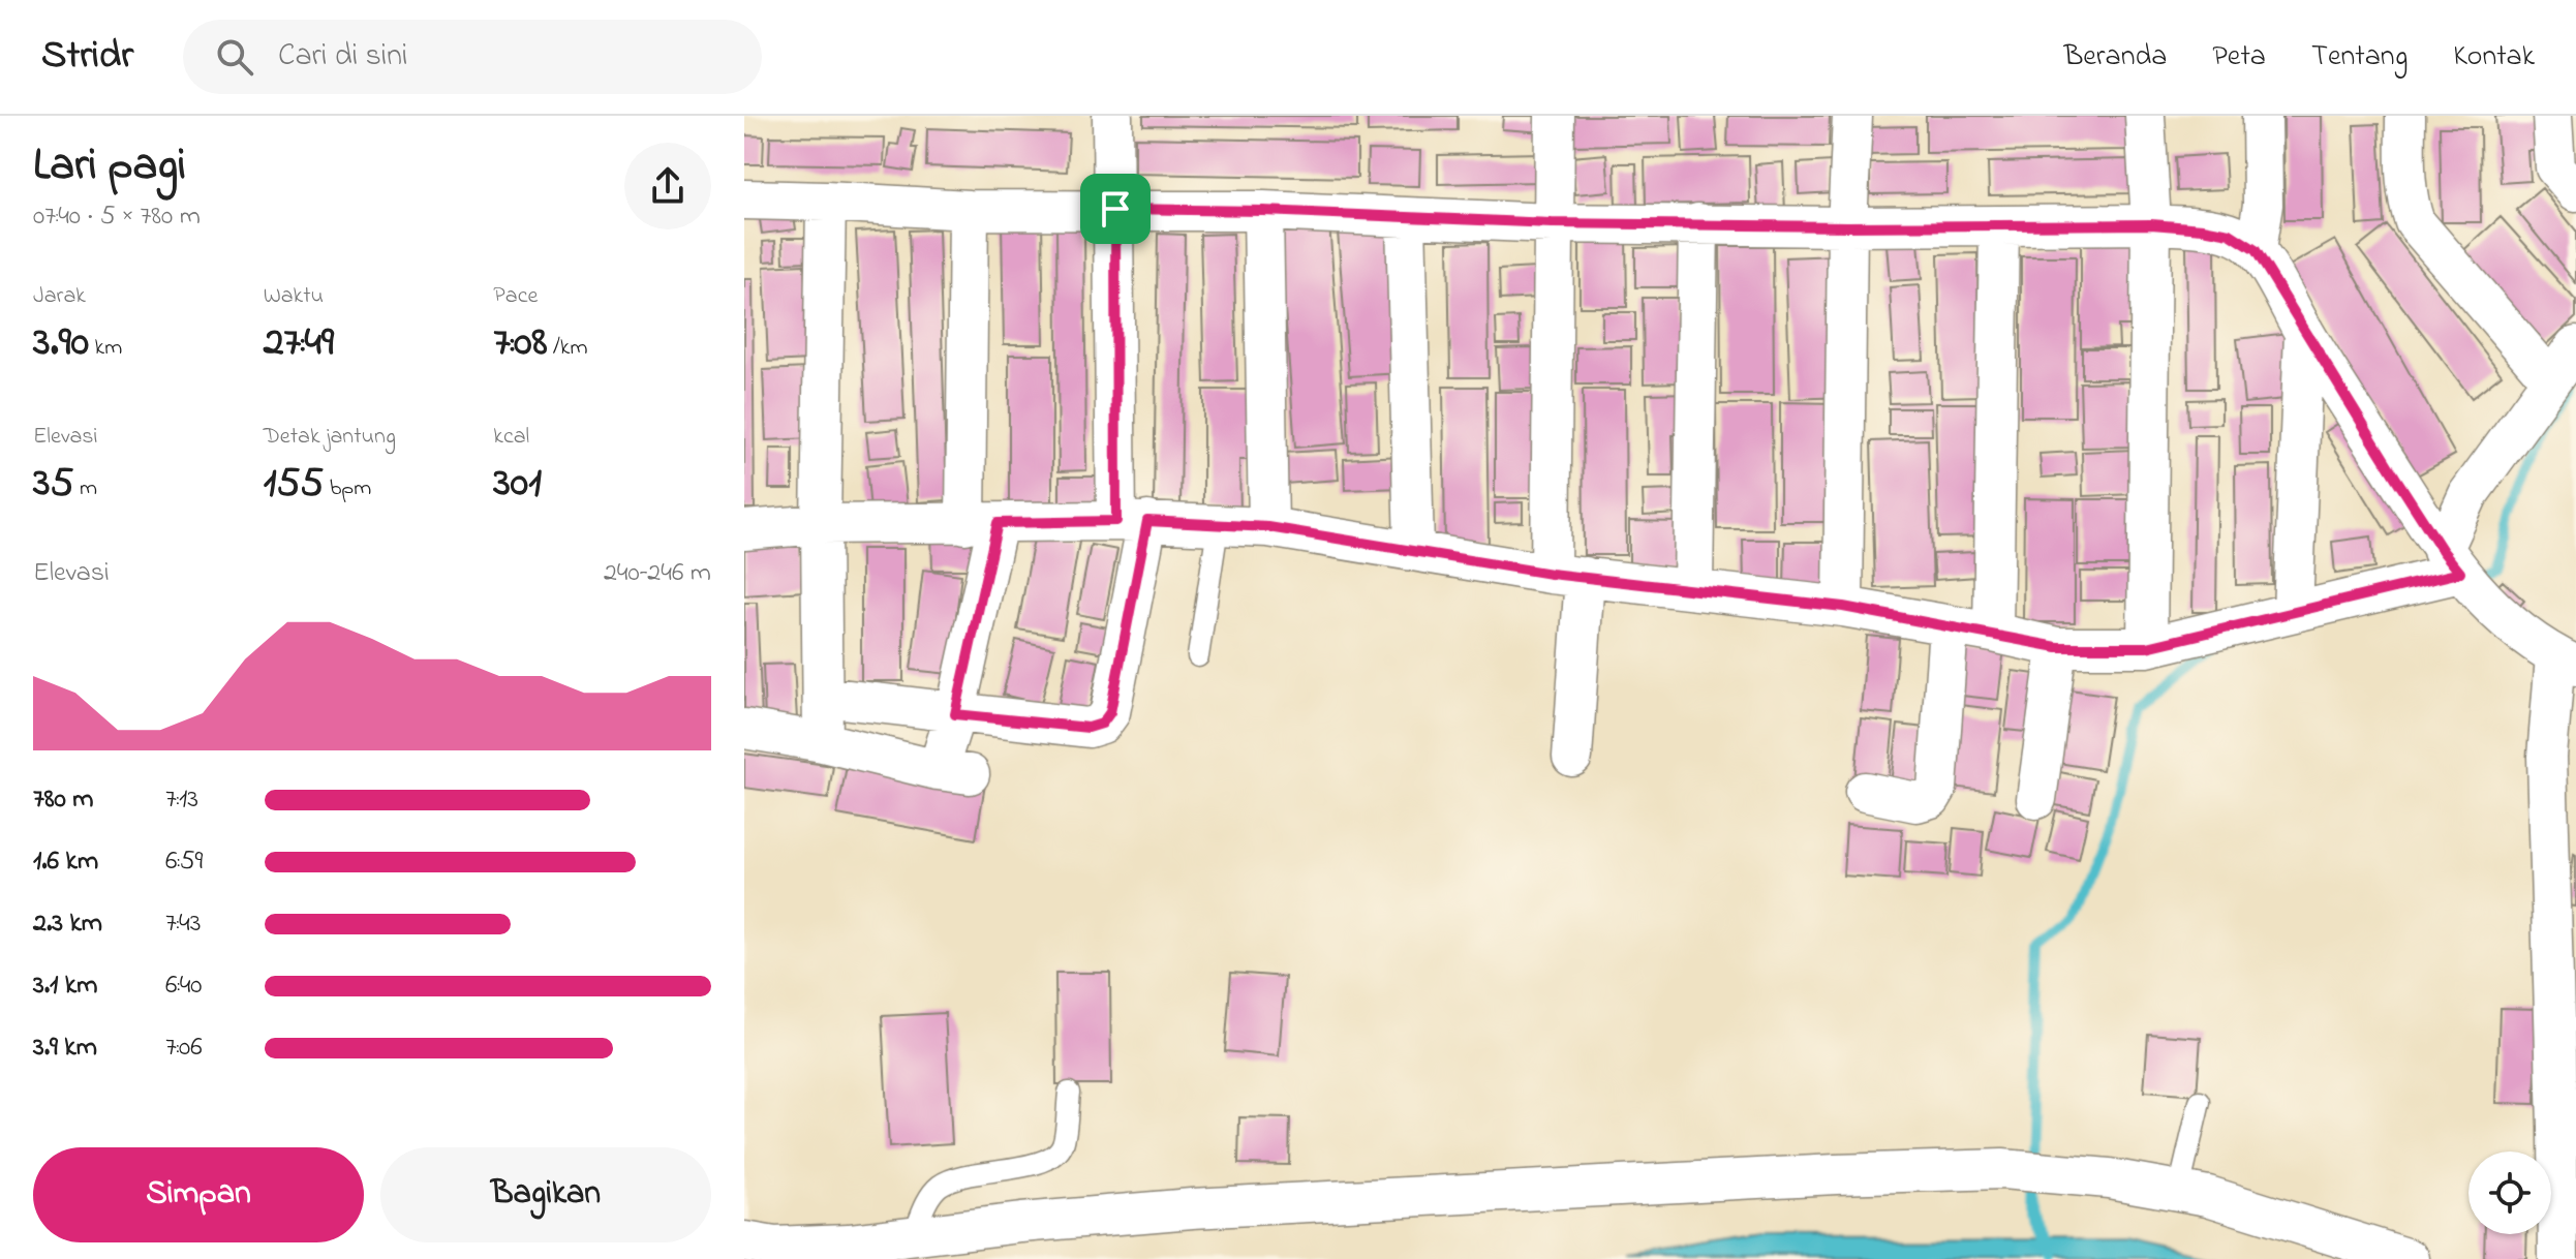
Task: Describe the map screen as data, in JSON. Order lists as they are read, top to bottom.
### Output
{
  "page": {
    "header": "Stridr",
    "search": "Cari di sini",
    "nav": [
      "Beranda",
      "Peta",
      "Tentang",
      "Kontak"
    ],
    "heading": ["Lari pagi", "07:40 · 5 × 780 m"],
    "stats": [
      ["Jarak", "3.90 km"],
      ["Waktu", "27:49"],
      ["Pace", "7:08 /km"],
      ["Elevasi", "35 m"],
      ["Detak jantung", "155 bpm"],
      ["kcal", "301"]
    ],
    "chart": ["Elevasi", "240–246 m"],
    "list": [
      {
        "name": "780 m",
        "note": "7:13"
      },
      {
        "name": "1.6 km",
        "note": "6:59"
      },
      {
        "name": "2.3 km",
        "note": "7:43"
      },
      {
        "name": "3.1 km",
        "note": "6:40"
      },
      {
        "name": "3.9 km",
        "note": "7:06"
      }
    ],
    "buttons": ["Simpan", "Bagikan"]
  }
}
